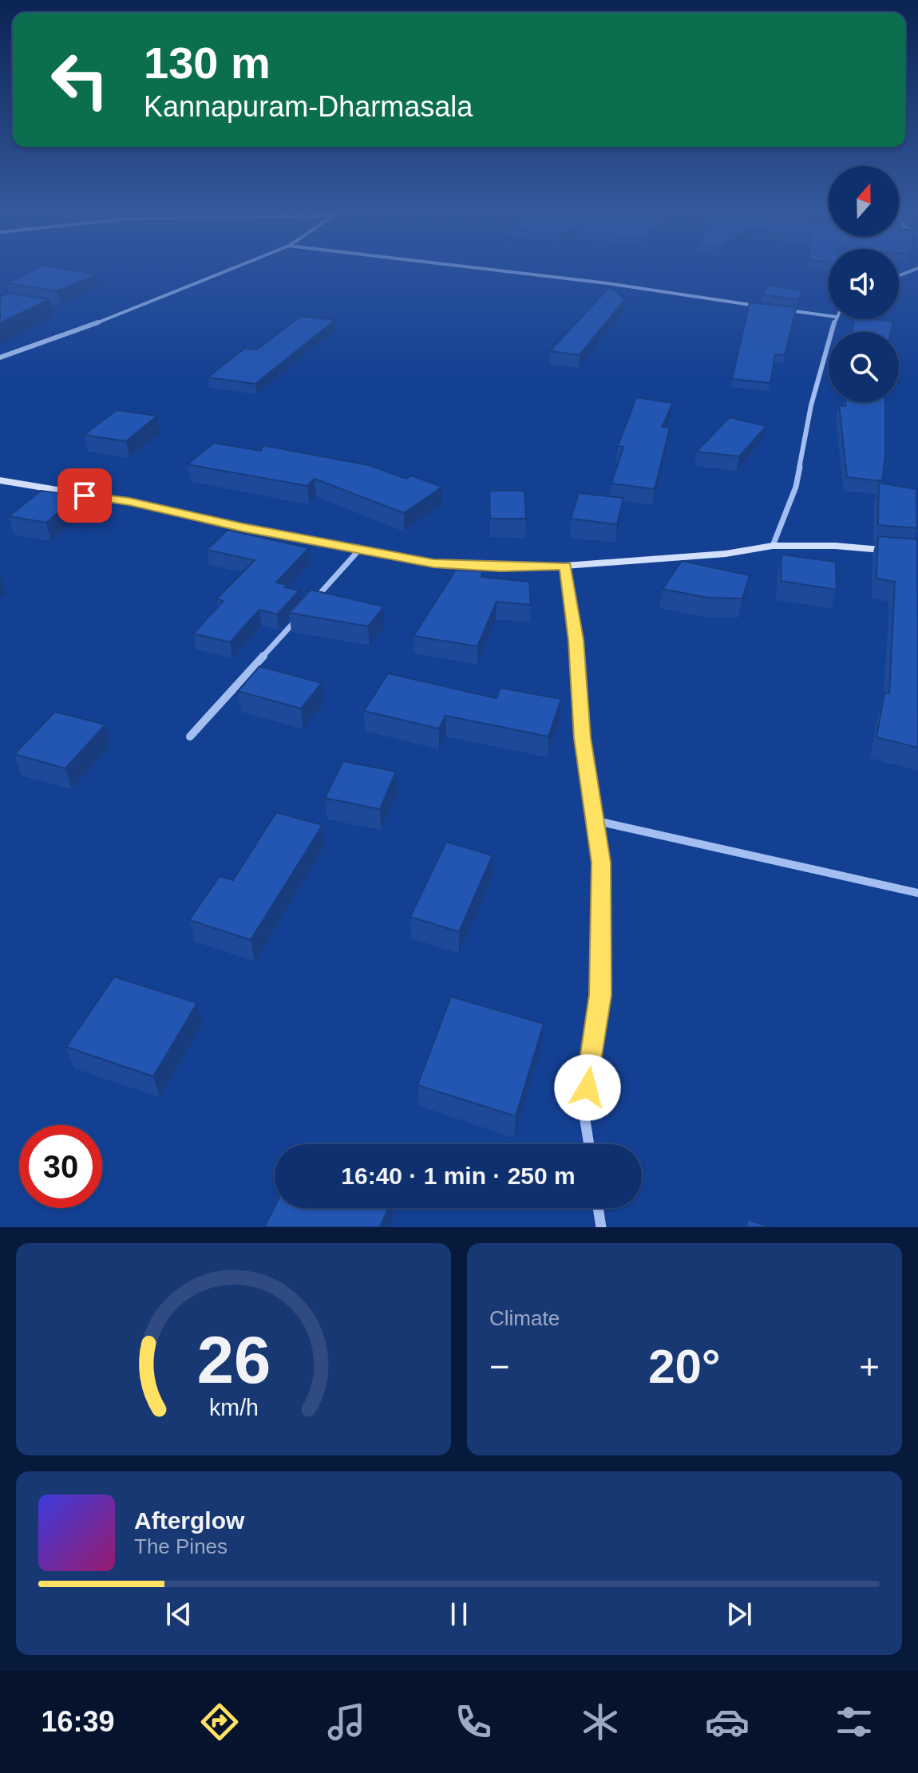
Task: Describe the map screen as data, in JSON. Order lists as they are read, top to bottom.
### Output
{
  "north": "top",
  "page": {
    "turn": ["130 m", "Kannapuram-Dharmasala"],
    "limit": "30",
    "trip": "16:40 · 1 min · 250 m",
    "tile": "Climate",
    "heat": ["−", "20°", "+"],
    "song": ["Afterglow", "The Pines"],
    "tabs": "16:39",
    "gauge": ["26", "km/h"]
  }
}
